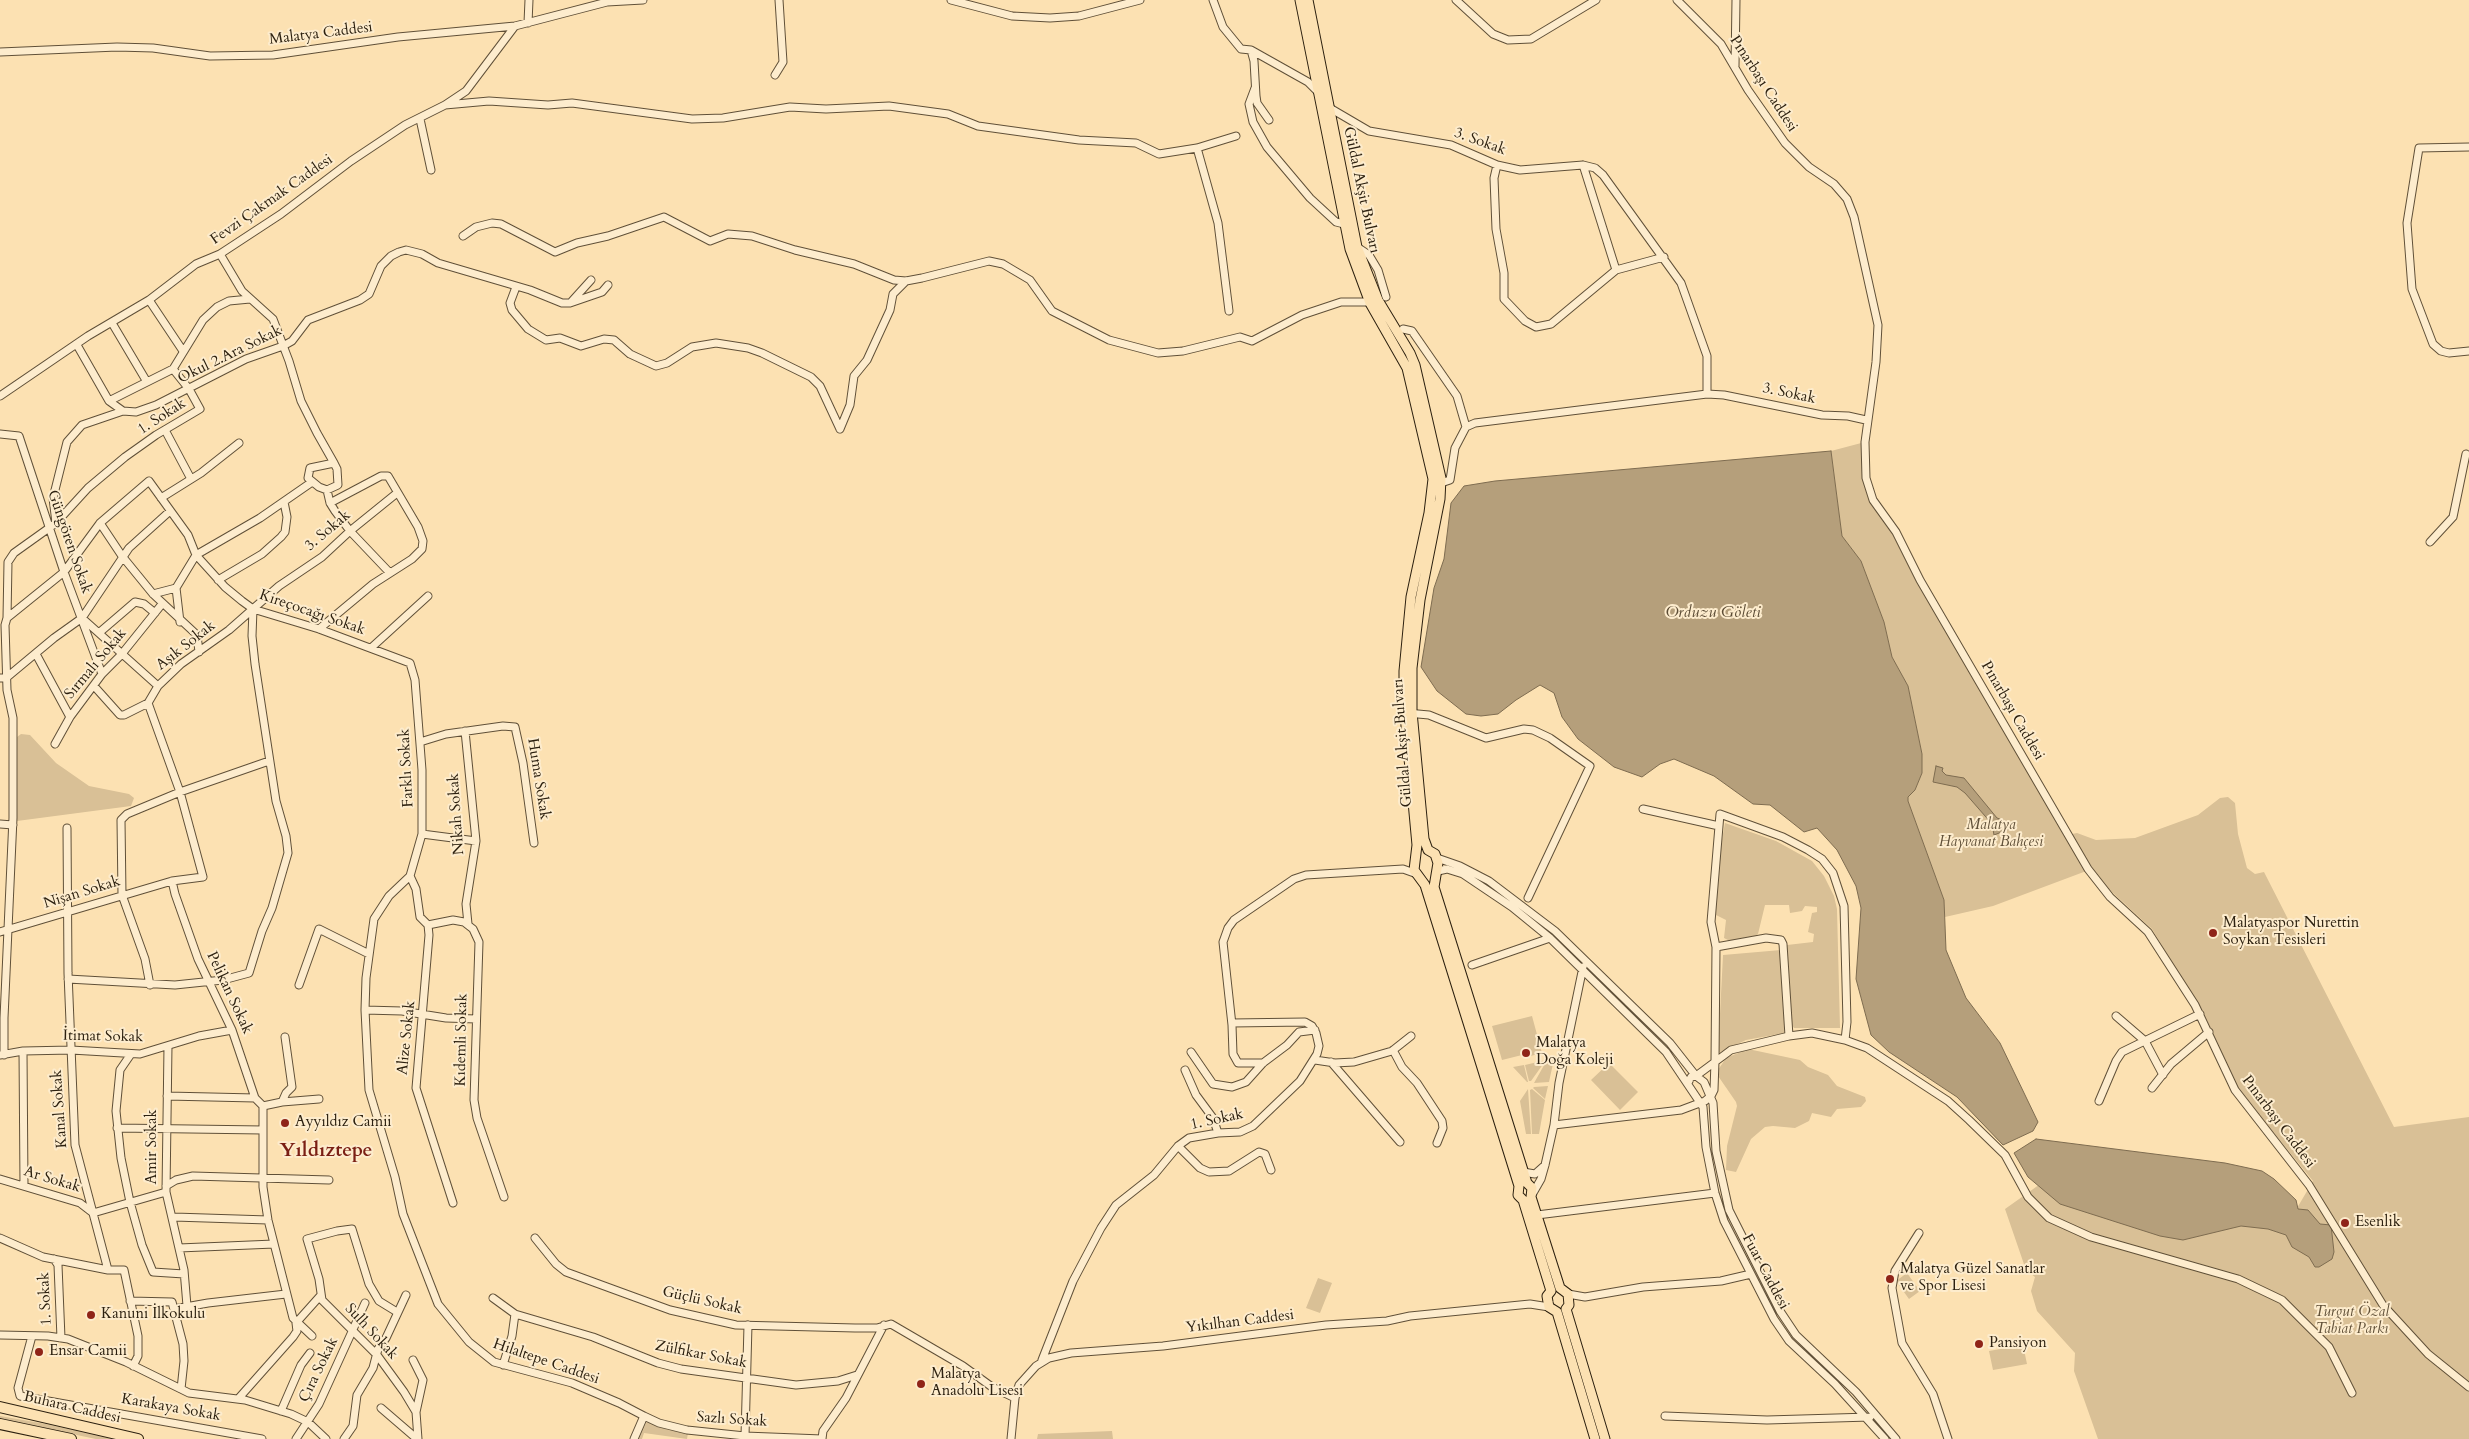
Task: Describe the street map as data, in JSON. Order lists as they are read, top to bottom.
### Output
{
  "streets": {
    "highway": ["Buhara Caddesi"],
    "main road": ["Güldal Akşit Bulvarı"],
    "street": [
      "Malatya Caddesi",
      "Pınarbaşı Caddesi",
      "3. Sokak",
      "Fevzi Çakmak Caddesi",
      "Okul 2.Ara Sokak",
      "1. Sokak",
      "Güngören Sokak",
      "Kireçocağı Sokak",
      "Aşık Sokak",
      "Sırmalı Sokak",
      "Farklı Sokak",
      "Huma Sokak",
      "Nikah Sokak",
      "Nişan Sokak",
      "Pelikan Sokak",
      "İtimat Sokak",
      "Alize Sokak",
      "Kıdemli Sokak",
      "Kanal Sokak",
      "Amir Sokak",
      "Ar Sokak",
      "Fuar Caddesi",
      "Güçlü Sokak",
      "Yıkılhan Caddesi",
      "Sulh Sokak",
      "Zülfikar Sokak",
      "Hilaltepe Caddesi",
      "Çıra Sokak",
      "Karakaya Sokak",
      "Sazlı Sokak"
    ]
  },
  "crossings": [
    ["Malatya Caddesi", "Fevzi Çakmak Caddesi"],
    ["Pınarbaşı Caddesi", "3. Sokak"],
    ["3. Sokak", "Güldal Akşit Bulvarı"],
    ["3. Sokak", "Kireçocağı Sokak"],
    ["3. Sokak", "Aşık Sokak"],
    ["Güldal Akşit Bulvarı", "Yıkılhan Caddesi"],
    ["Okul 2.Ara Sokak", "1. Sokak"],
    ["Okul 2.Ara Sokak", "Güngören Sokak"],
    ["1. Sokak", "Güngören Sokak"],
    ["1. Sokak", "Yıkılhan Caddesi"],
    ["Güngören Sokak", "Sırmalı Sokak"],
    ["Kireçocağı Sokak", "Aşık Sokak"],
    ["Kireçocağı Sokak", "Farklı Sokak"],
    ["Farklı Sokak", "Huma Sokak"],
    ["Farklı Sokak", "Alize Sokak"],
    ["Farklı Sokak", "Hilaltepe Caddesi"],
    ["Huma Sokak", "Nikah Sokak"],
    ["Nikah Sokak", "Kıdemli Sokak"],
    ["Nişan Sokak", "Pelikan Sokak"],
    ["Nişan Sokak", "Kanal Sokak"],
    ["Pelikan Sokak", "İtimat Sokak"],
    ["İtimat Sokak", "Kanal Sokak"],
    ["İtimat Sokak", "Amir Sokak"],
    ["Alize Sokak", "Hilaltepe Caddesi"],
    ["Kanal Sokak", "Ar Sokak"],
    ["Sulh Sokak", "Çıra Sokak"],
    ["Hilaltepe Caddesi", "Sazlı Sokak"]
  ],
  "districts": ["Yıldıztepe"],
  "water": ["Orduzu Göleti"],
  "parks": ["Malatya Hayvanat Bahçesi", "Turgut Özal Tabiat Parkı"],
  "places": [
    "Malatyaspor Nurettin Soykan Tesisleri",
    "Malatya Doğa Koleji",
    "Ayyıldız Camii",
    "Esenlik",
    "Malatya Güzel Sanatlar ve Spor Lisesi",
    "Kanuni İlkokulu",
    "Pansiyon",
    "Ensar Camii",
    "Malatya Anadolu Lisesi"
  ]
}
